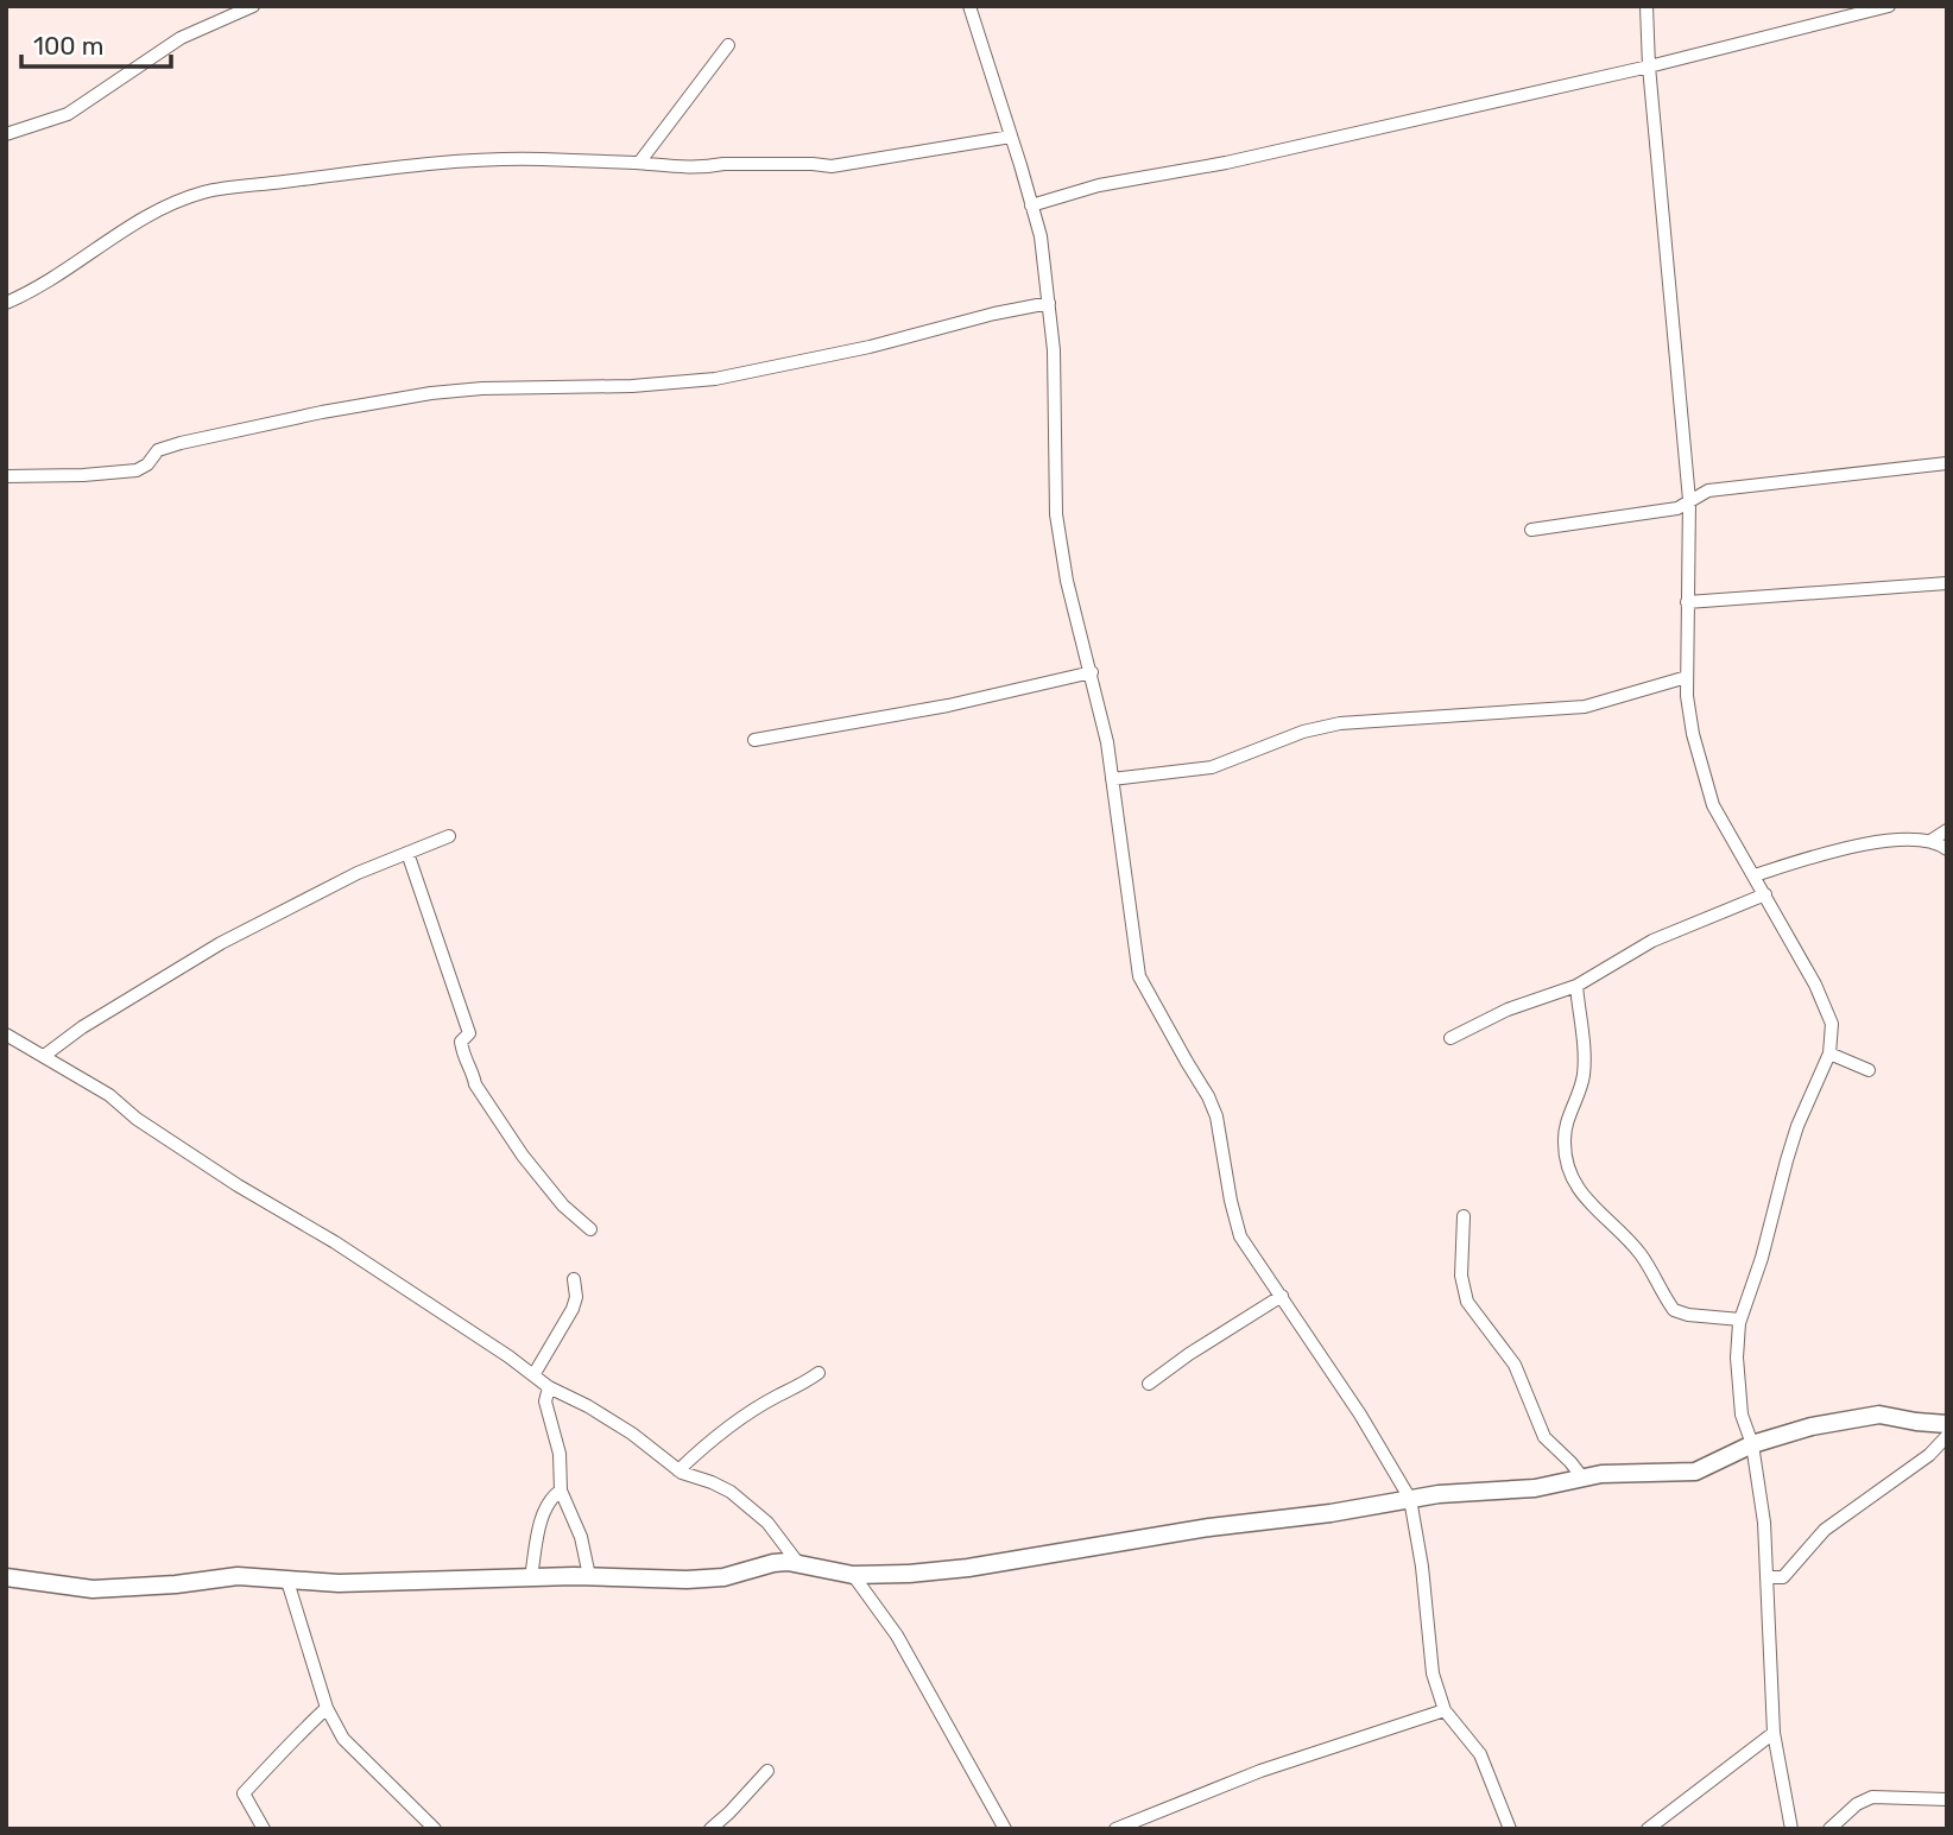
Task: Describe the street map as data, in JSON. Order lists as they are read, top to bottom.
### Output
{
  "scale_bar": "100 m"
}
